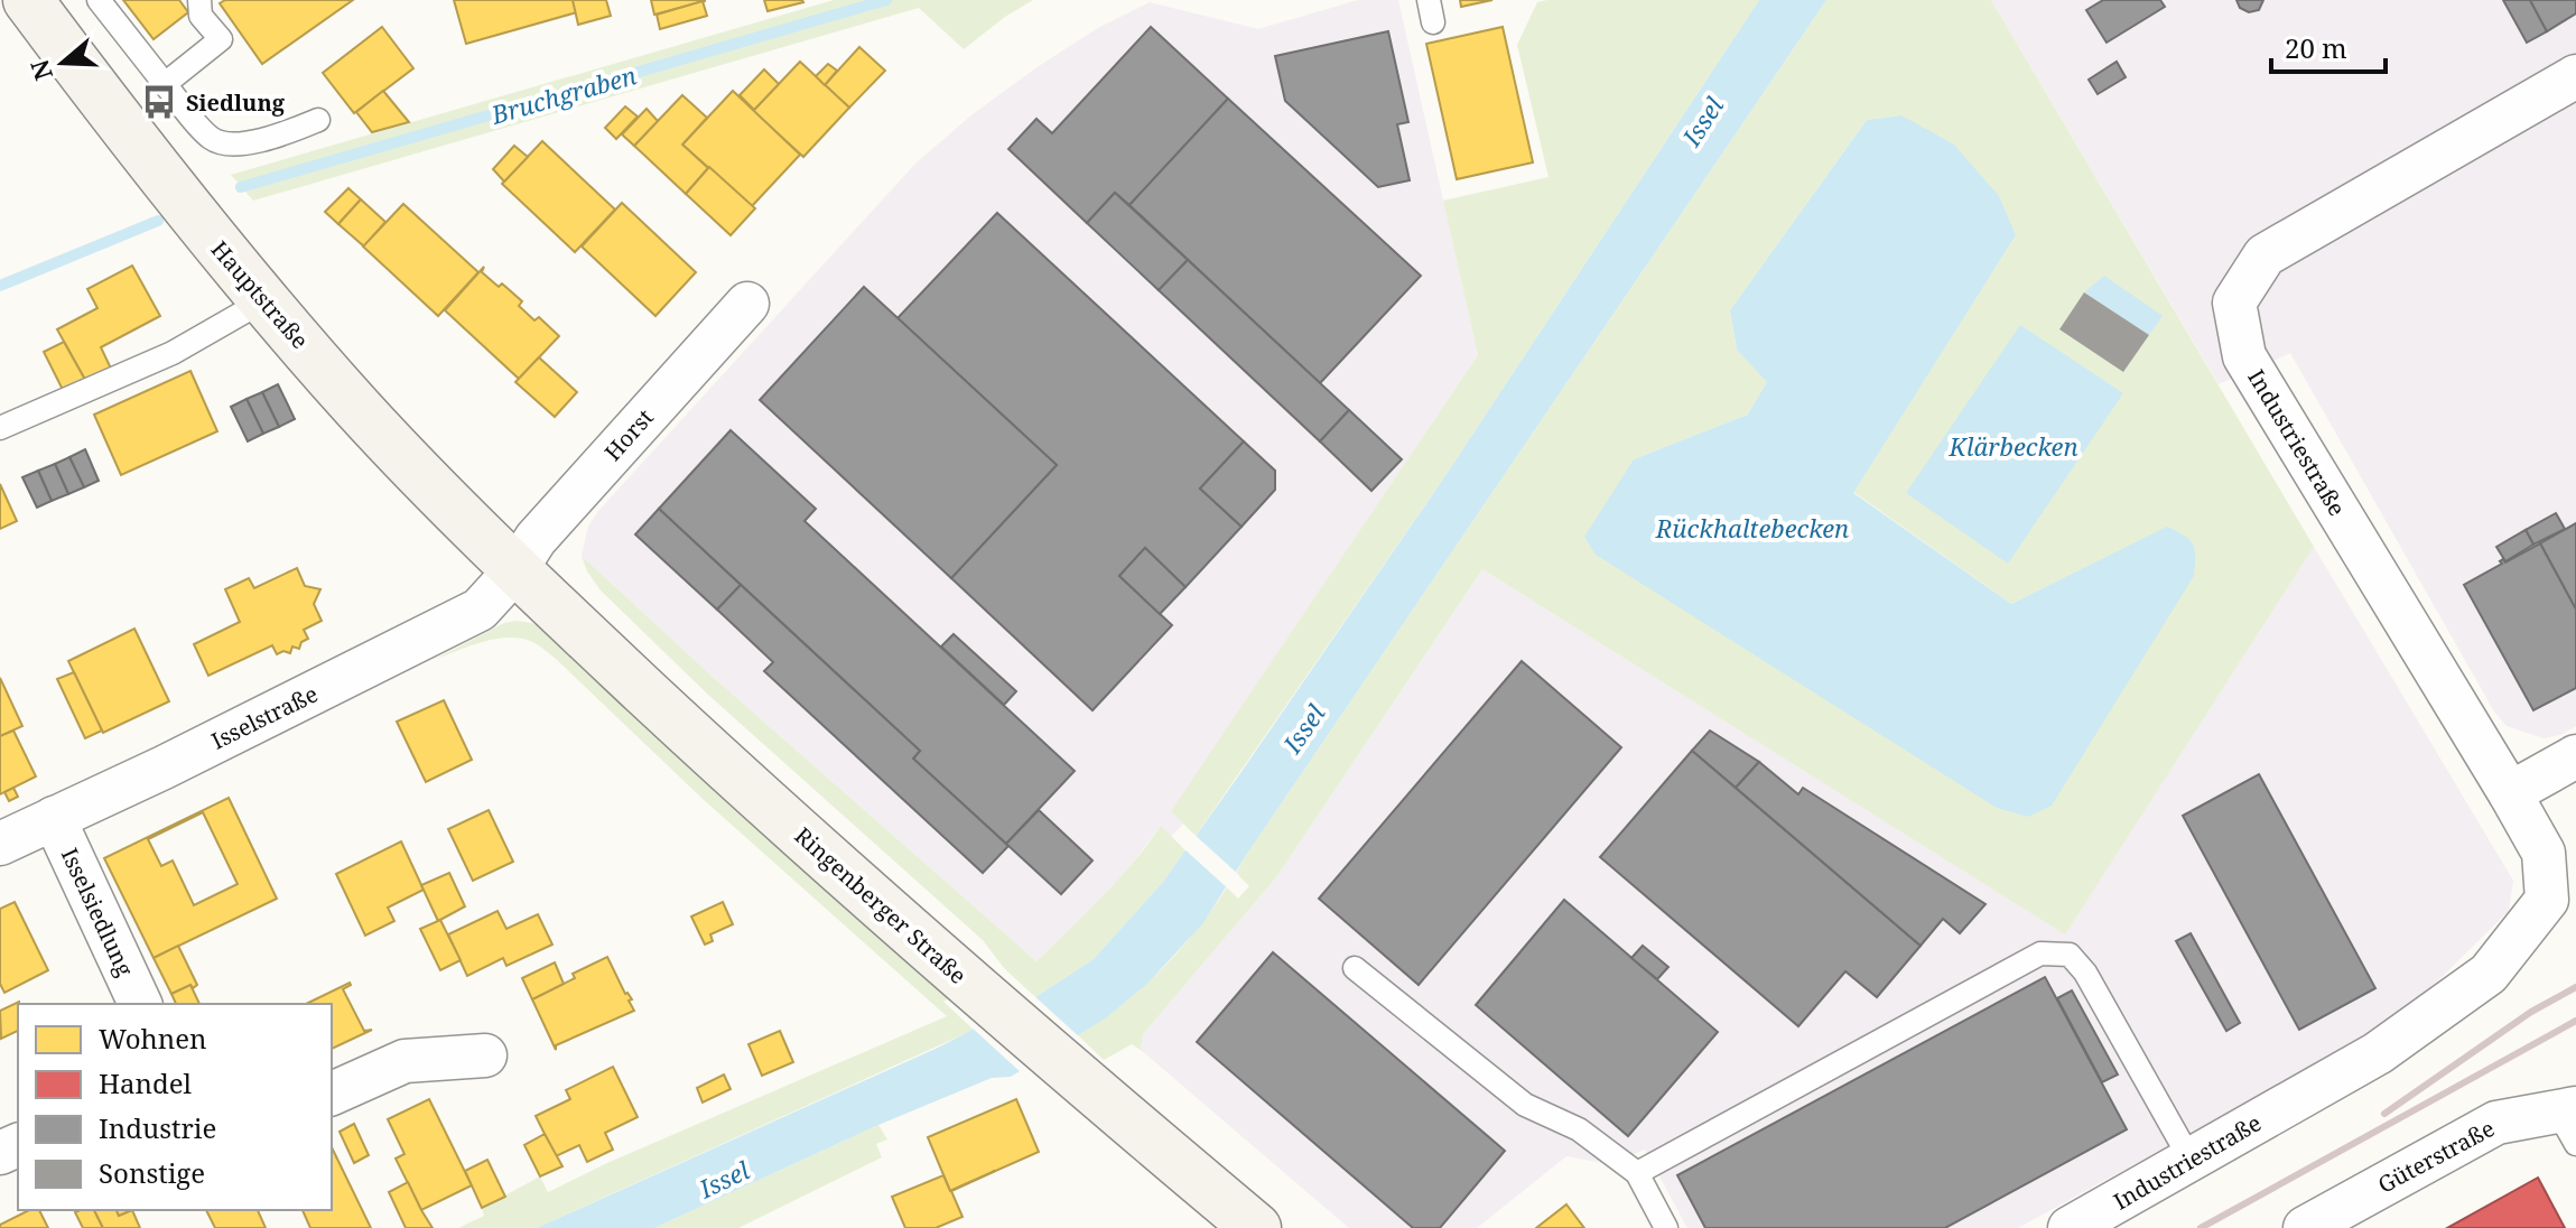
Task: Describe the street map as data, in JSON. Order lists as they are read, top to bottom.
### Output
{
  "streets": {
    "main road": ["Hauptstraße", "Ringenberger Straße"],
    "street": [
      "Horst",
      "Industriestraße",
      "Isselstraße",
      "Isselsiedlung",
      "Güterstraße"
    ]
  },
  "crossings": [
    ["Hauptstraße", "Horst"],
    ["Hauptstraße", "Isselstraße"],
    ["Hauptstraße", "Ringenberger Straße"],
    ["Horst", "Isselstraße"],
    ["Horst", "Ringenberger Straße"],
    ["Isselstraße", "Ringenberger Straße"],
    ["Isselstraße", "Isselsiedlung"]
  ],
  "water": [
    "Bruchgraben",
    "Issel",
    "Klärbecken",
    "Rückhaltebecken"
  ],
  "places": {
    "bus stop": ["Siedlung"]
  },
  "legend": [
    "Wohnen",
    "Handel",
    "Industrie",
    "Sonstige"
  ],
  "scale_bar": "20 m",
  "north": "left"
}
